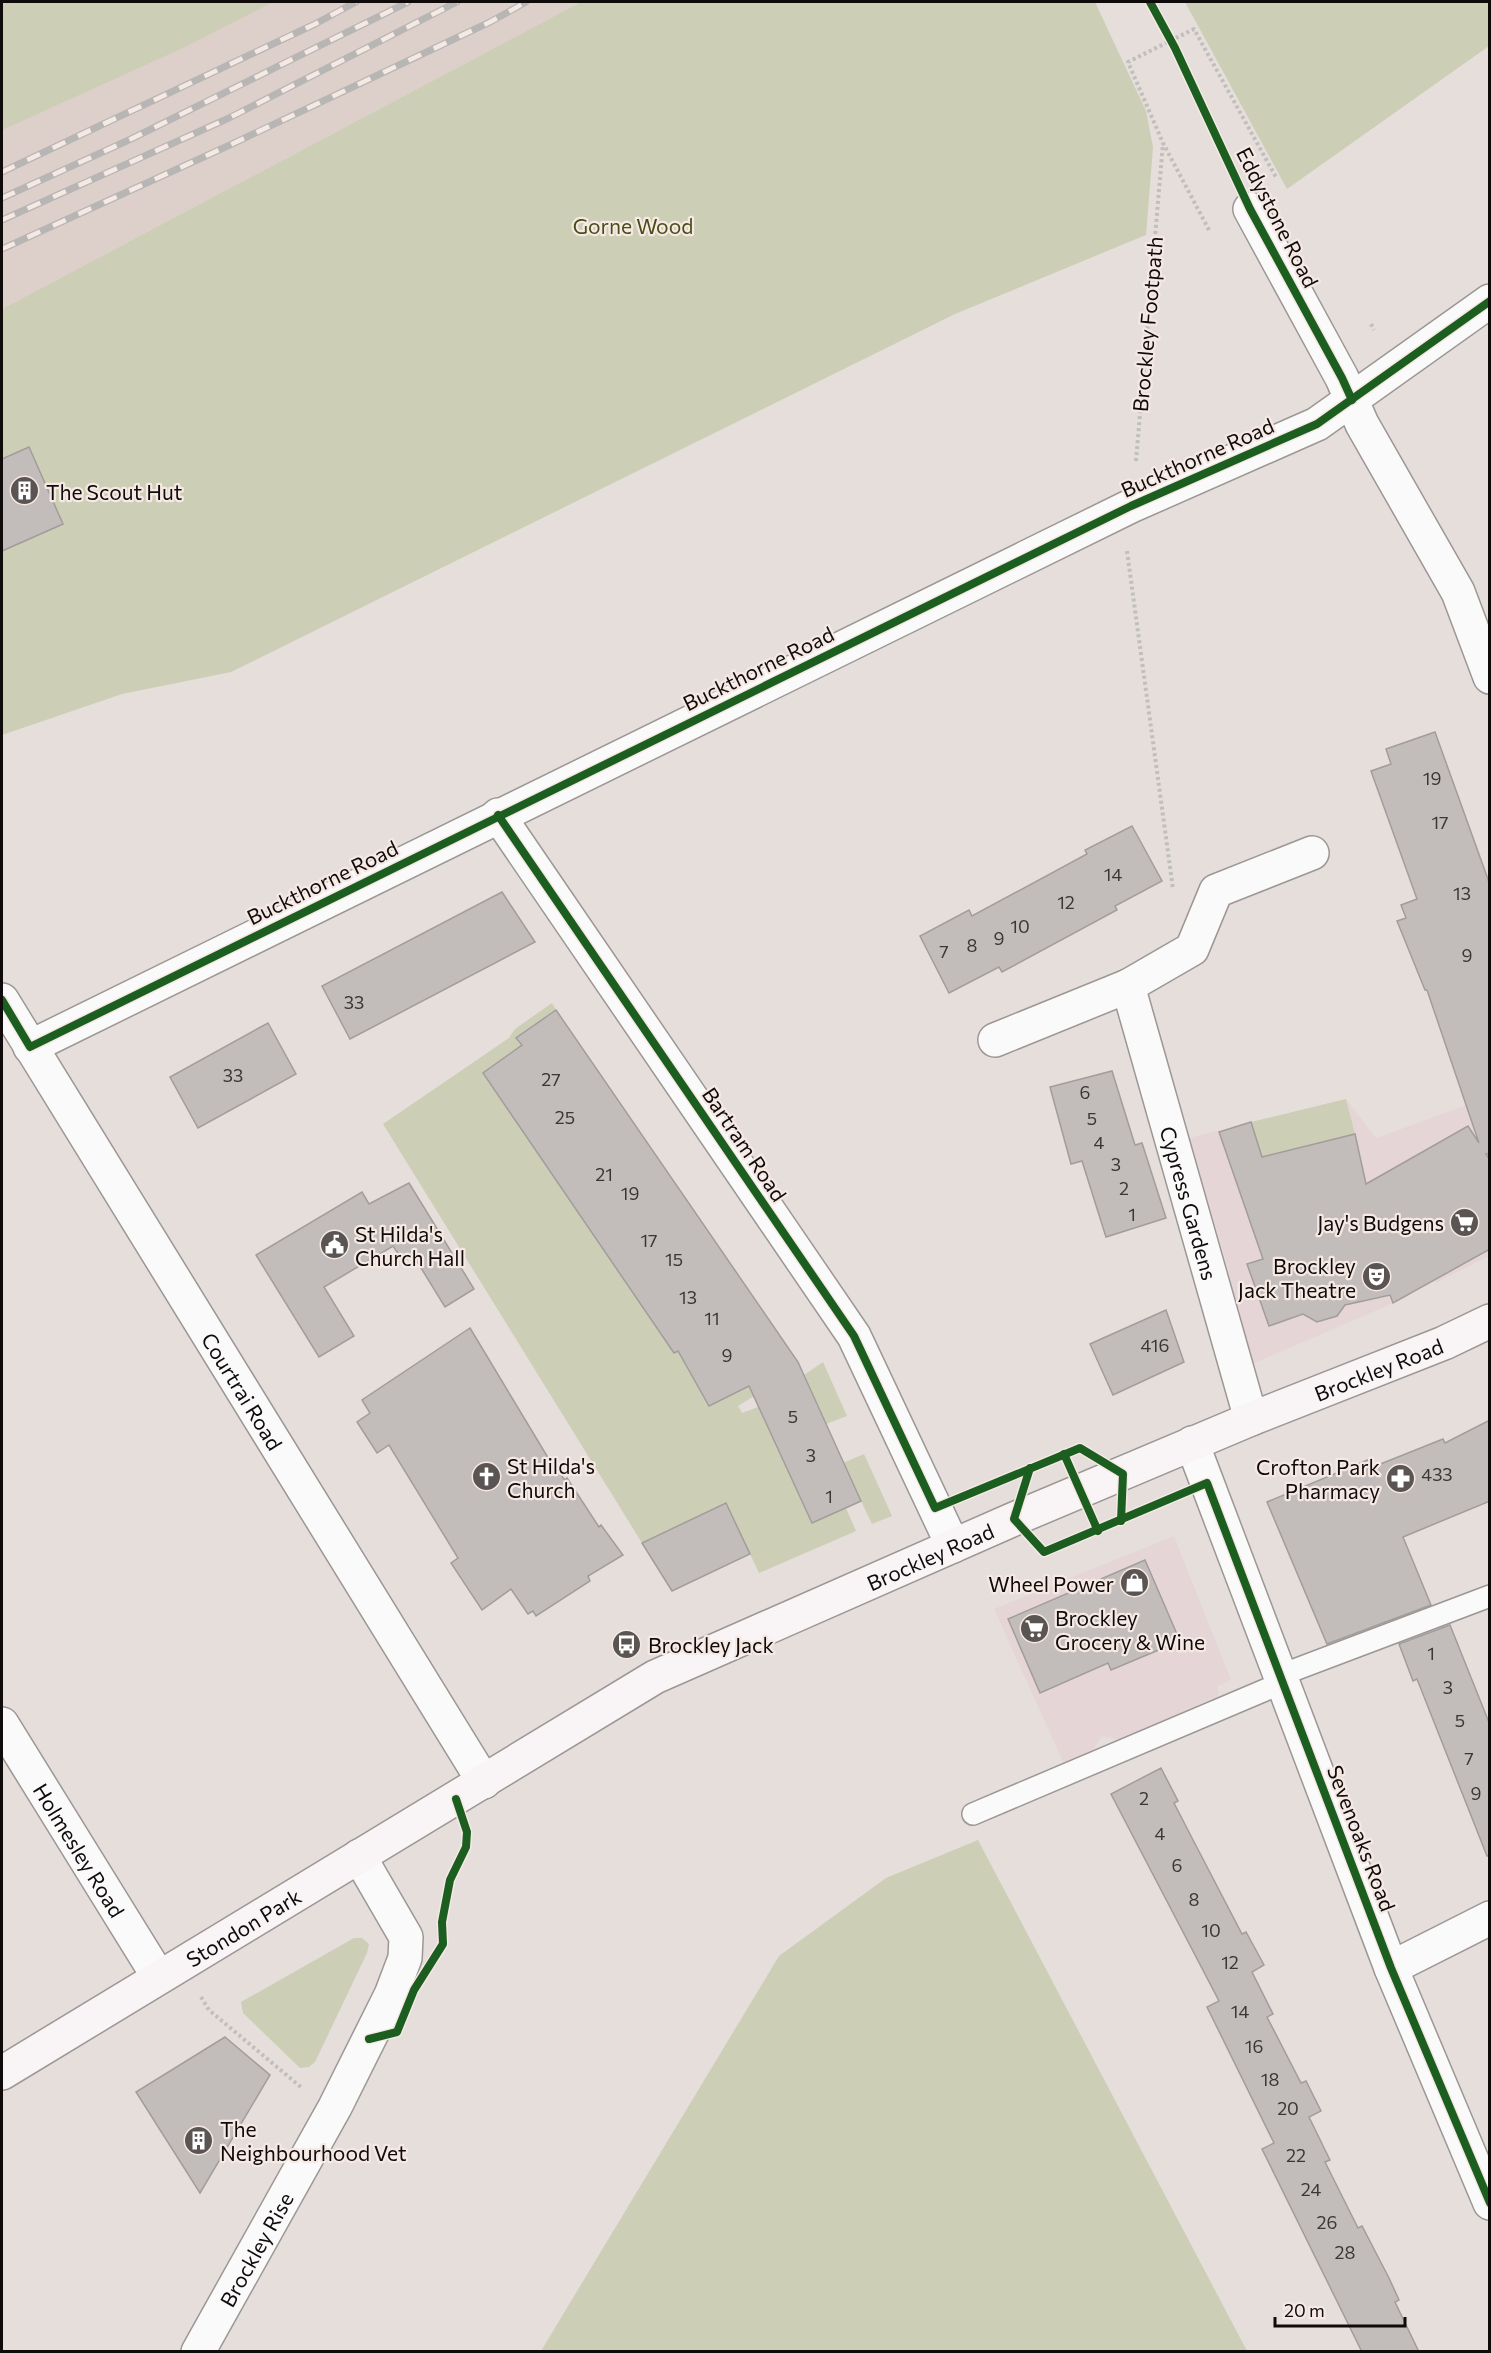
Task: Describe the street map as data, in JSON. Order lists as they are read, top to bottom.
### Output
{
  "streets": {
    "main road": ["Brockley Road", "Stondon Park"],
    "street": [
      "Eddystone Road",
      "Buckthorne Road",
      "Bartram Road",
      "Cypress Gardens",
      "Courtrai Road",
      "Sevenoaks Road",
      "Holmesley Road",
      "Brockley Rise"
    ],
    "path": ["Brockley Footpath"]
  },
  "crossings": [
    ["Eddystone Road", "Buckthorne Road"],
    ["Brockley Footpath", "Buckthorne Road"],
    ["Buckthorne Road", "Bartram Road"],
    ["Buckthorne Road", "Courtrai Road"],
    ["Bartram Road", "Brockley Road"],
    ["Cypress Gardens", "Brockley Road"],
    ["Brockley Road", "Courtrai Road"],
    ["Brockley Road", "Sevenoaks Road"],
    ["Brockley Road", "Stondon Park"],
    ["Courtrai Road", "Stondon Park"],
    ["Holmesley Road", "Stondon Park"],
    ["Stondon Park", "Brockley Rise"]
  ],
  "parks": ["Gorne Wood"],
  "places": {
    "building": ["The Scout Hut", "The Neighbourhood Vet"],
    "supermarket": ["Jay's Budgens", "Brockley Grocery & Wine"],
    "public building": ["St Hilda's Church Hall"],
    "theatre": ["Brockley Jack Theatre"],
    "church": ["St Hilda's Church"],
    "pharmacy": ["Crofton Park Pharmacy"],
    "shop": ["Wheel Power"],
    "bus stop": ["Brockley Jack"]
  },
  "house_numbers": [
    "19",
    "17",
    "14",
    "13",
    "12",
    "10",
    "9",
    "8",
    "7",
    "9",
    "33",
    "33",
    "27",
    "6",
    "25",
    "5",
    "4",
    "3",
    "21",
    "2",
    "19",
    "1",
    "17",
    "15",
    "13",
    "11",
    "416",
    "9",
    "5",
    "3",
    "433",
    "1",
    "1",
    "3",
    "5",
    "7",
    "9",
    "2",
    "4",
    "6",
    "8",
    "10",
    "12",
    "14",
    "16",
    "18",
    "20",
    "22",
    "24",
    "26",
    "28"
  ],
  "scale_bar": "20 m"
}
